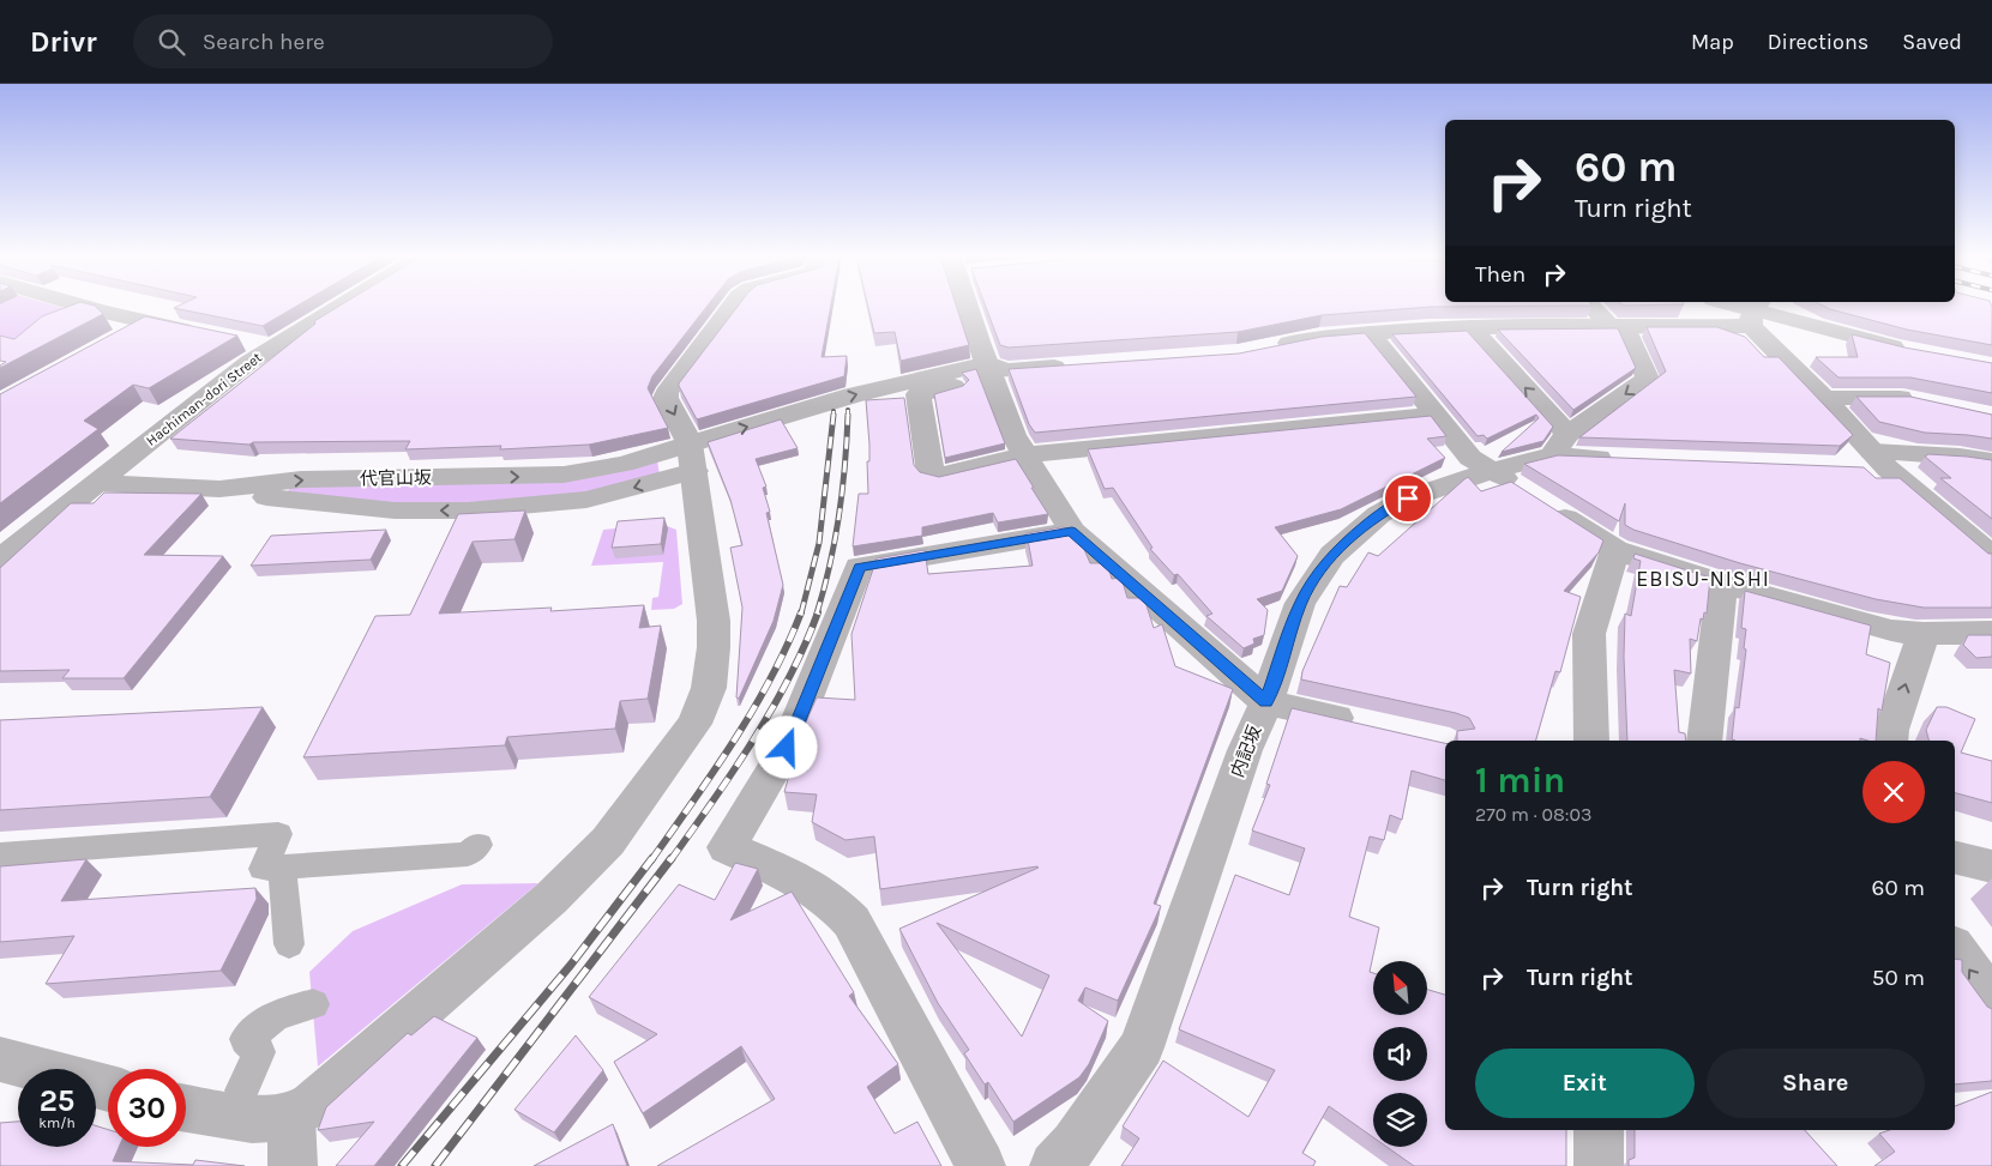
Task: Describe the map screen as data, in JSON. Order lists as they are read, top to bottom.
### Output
{
  "streets": {
    "street": ["Hachiman-dori Street", "内記坂"]
  },
  "districts": ["EBISU-NISHI"],
  "north": "top left",
  "page": {
    "header": "Drivr",
    "search": "Search here",
    "nav": ["Map", "Directions", "Saved"],
    "turn": ["60 m", "Turn right"],
    "then": "Then",
    "heading": ["1 min", "270 m · 08:03"],
    "list": [
      {
        "name": "Turn right",
        "value": "60 m"
      },
      {
        "name": "Turn right",
        "value": "50 m"
      }
    ],
    "buttons": ["Exit", "Share"],
    "speed": "25 km/h",
    "limit": "30"
  }
}
